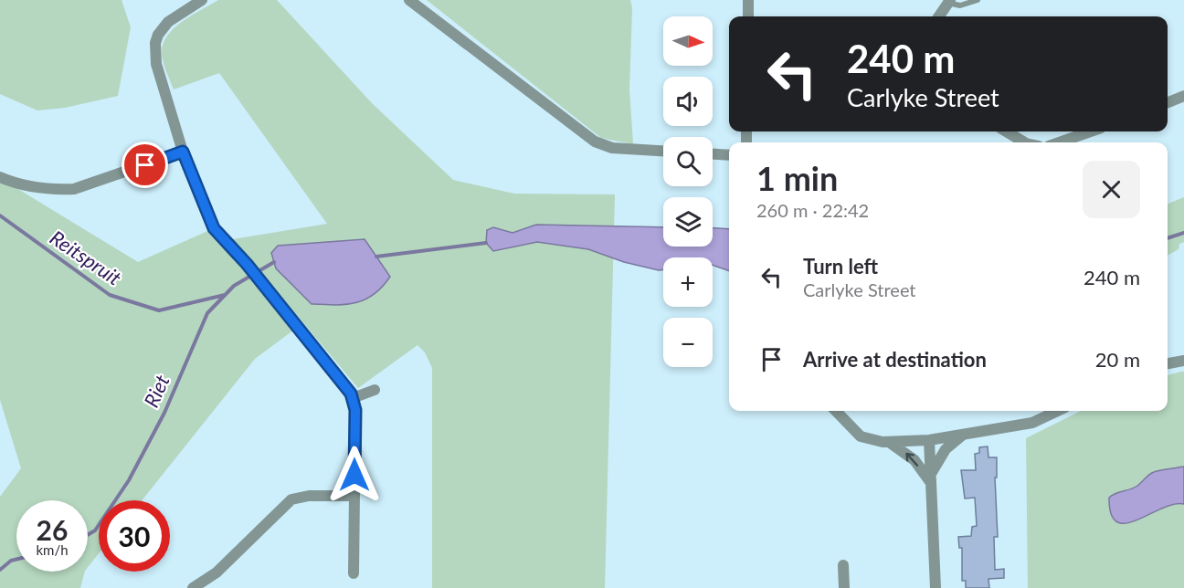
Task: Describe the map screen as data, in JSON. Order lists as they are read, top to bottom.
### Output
{
  "water": ["Reitspruit", "Riet"],
  "north": "right",
  "page": {
    "map_buttons": ["+", "−"],
    "turn": ["240 m", "Carlyke Street"],
    "heading": ["1 min", "260 m · 22:42"],
    "list": [
      {
        "name": "Turn left",
        "note": "Carlyke Street",
        "value": "240 m"
      },
      {
        "name": "Arrive at destination",
        "value": "20 m"
      }
    ],
    "speed": "26 km/h",
    "limit": "30"
  }
}
